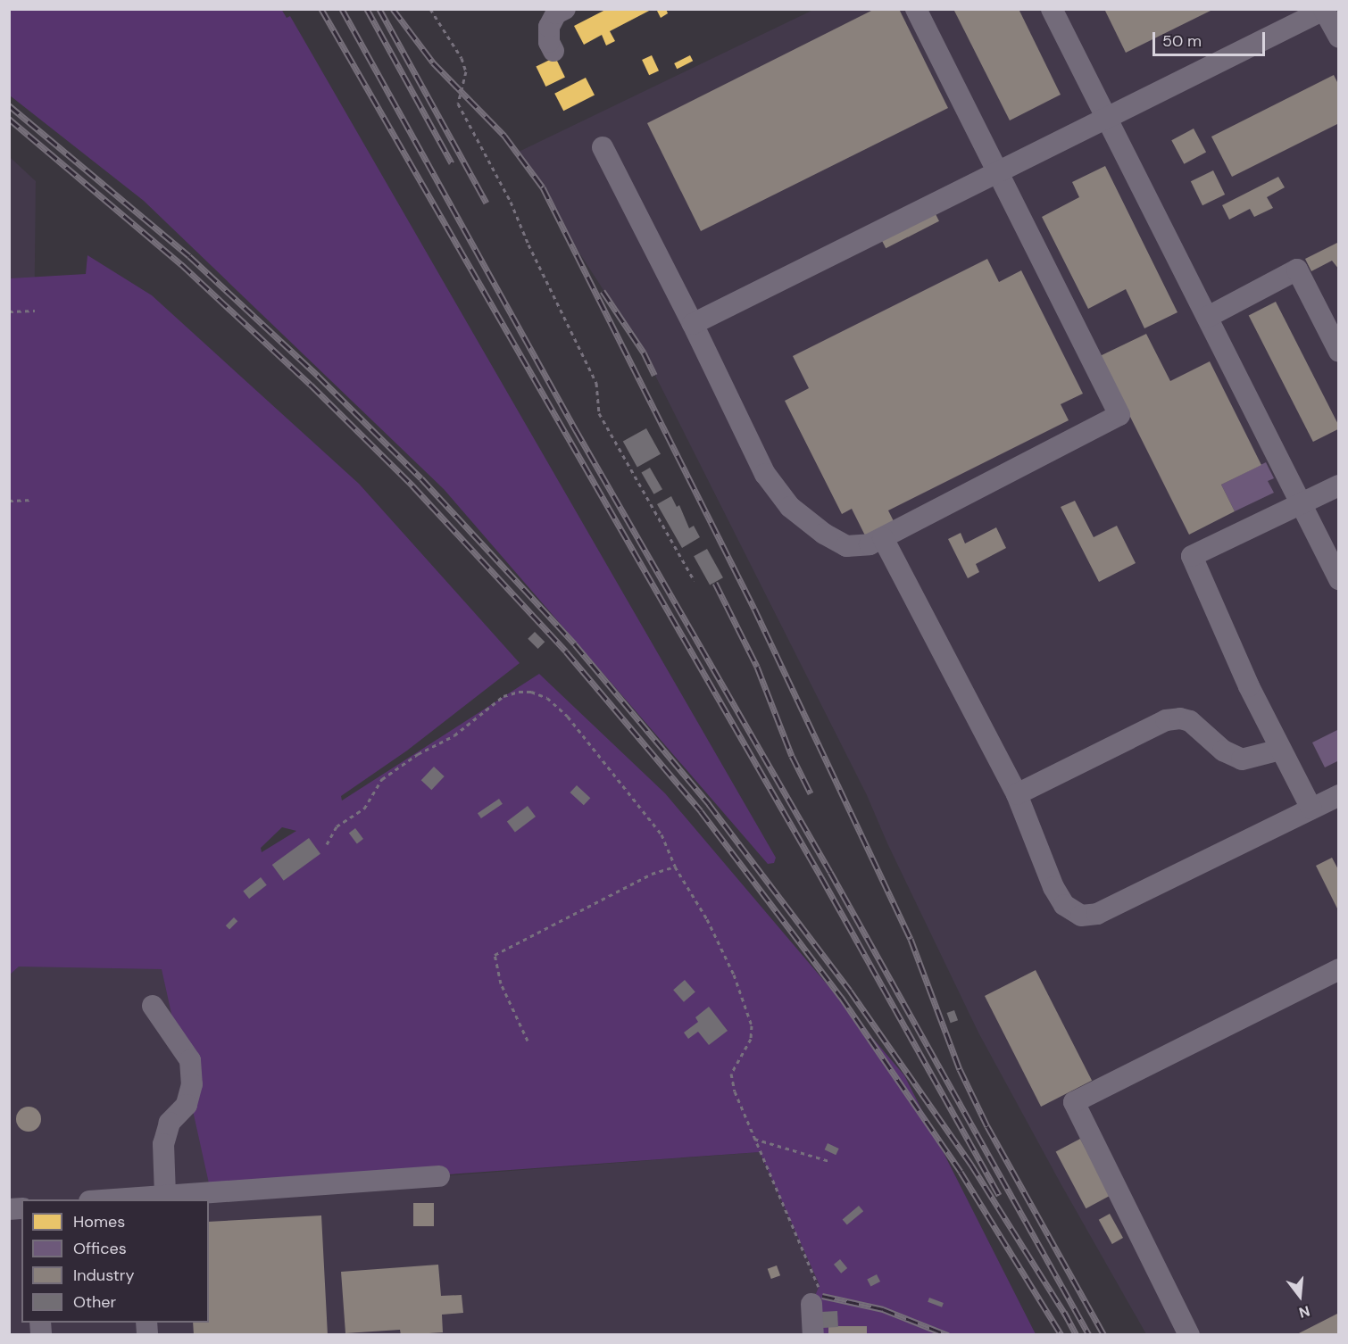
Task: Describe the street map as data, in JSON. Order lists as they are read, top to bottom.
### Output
{
  "legend": [
    "Homes",
    "Offices",
    "Industry",
    "Other"
  ],
  "scale_bar": "50 m",
  "north": "bottom"
}
